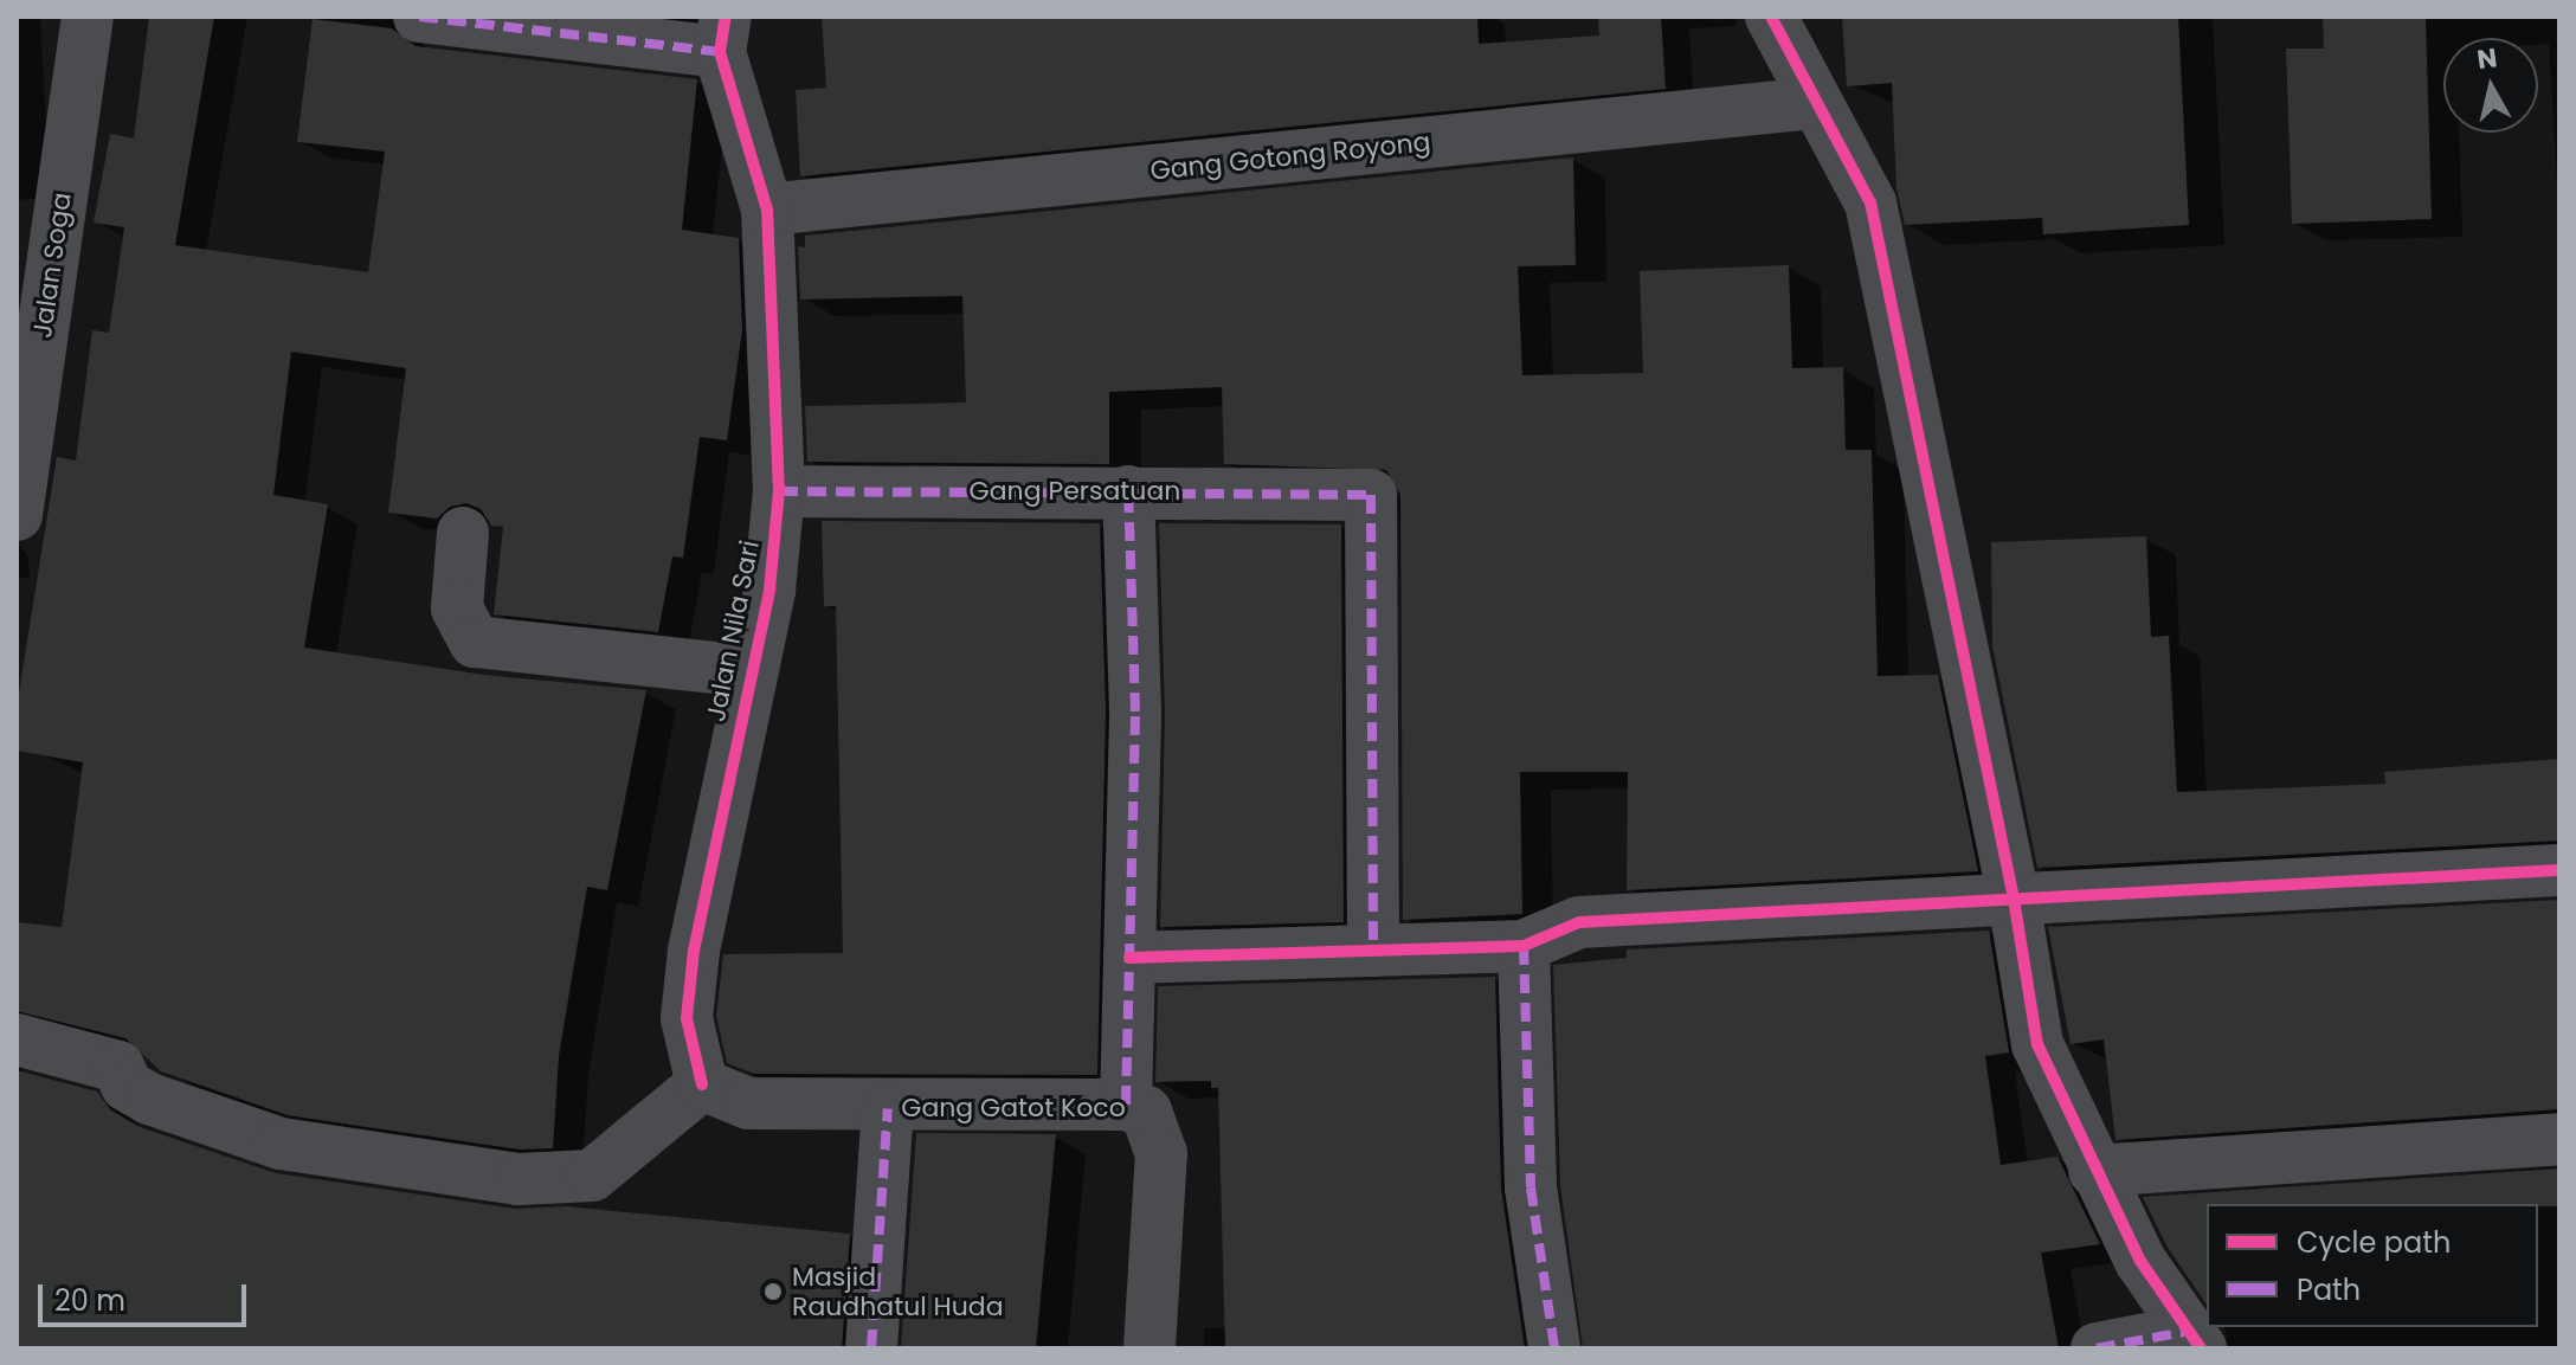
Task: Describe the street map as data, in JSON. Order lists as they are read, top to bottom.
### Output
{
  "streets": {
    "street": [
      "Gang Gotong Royong",
      "Jalan Soga",
      "Gang Persatuan",
      "Jalan Nila Sari",
      "Gang Gatot Koco"
    ]
  },
  "crossings": [
    ["Gang Gotong Royong", "Jalan Nila Sari"],
    ["Gang Persatuan", "Jalan Nila Sari"],
    ["Jalan Nila Sari", "Gang Gatot Koco"]
  ],
  "places": ["Masjid Raudhatul Huda"],
  "legend": ["Cycle path", "Path"],
  "scale_bar": "20 m",
  "north": "top"
}
